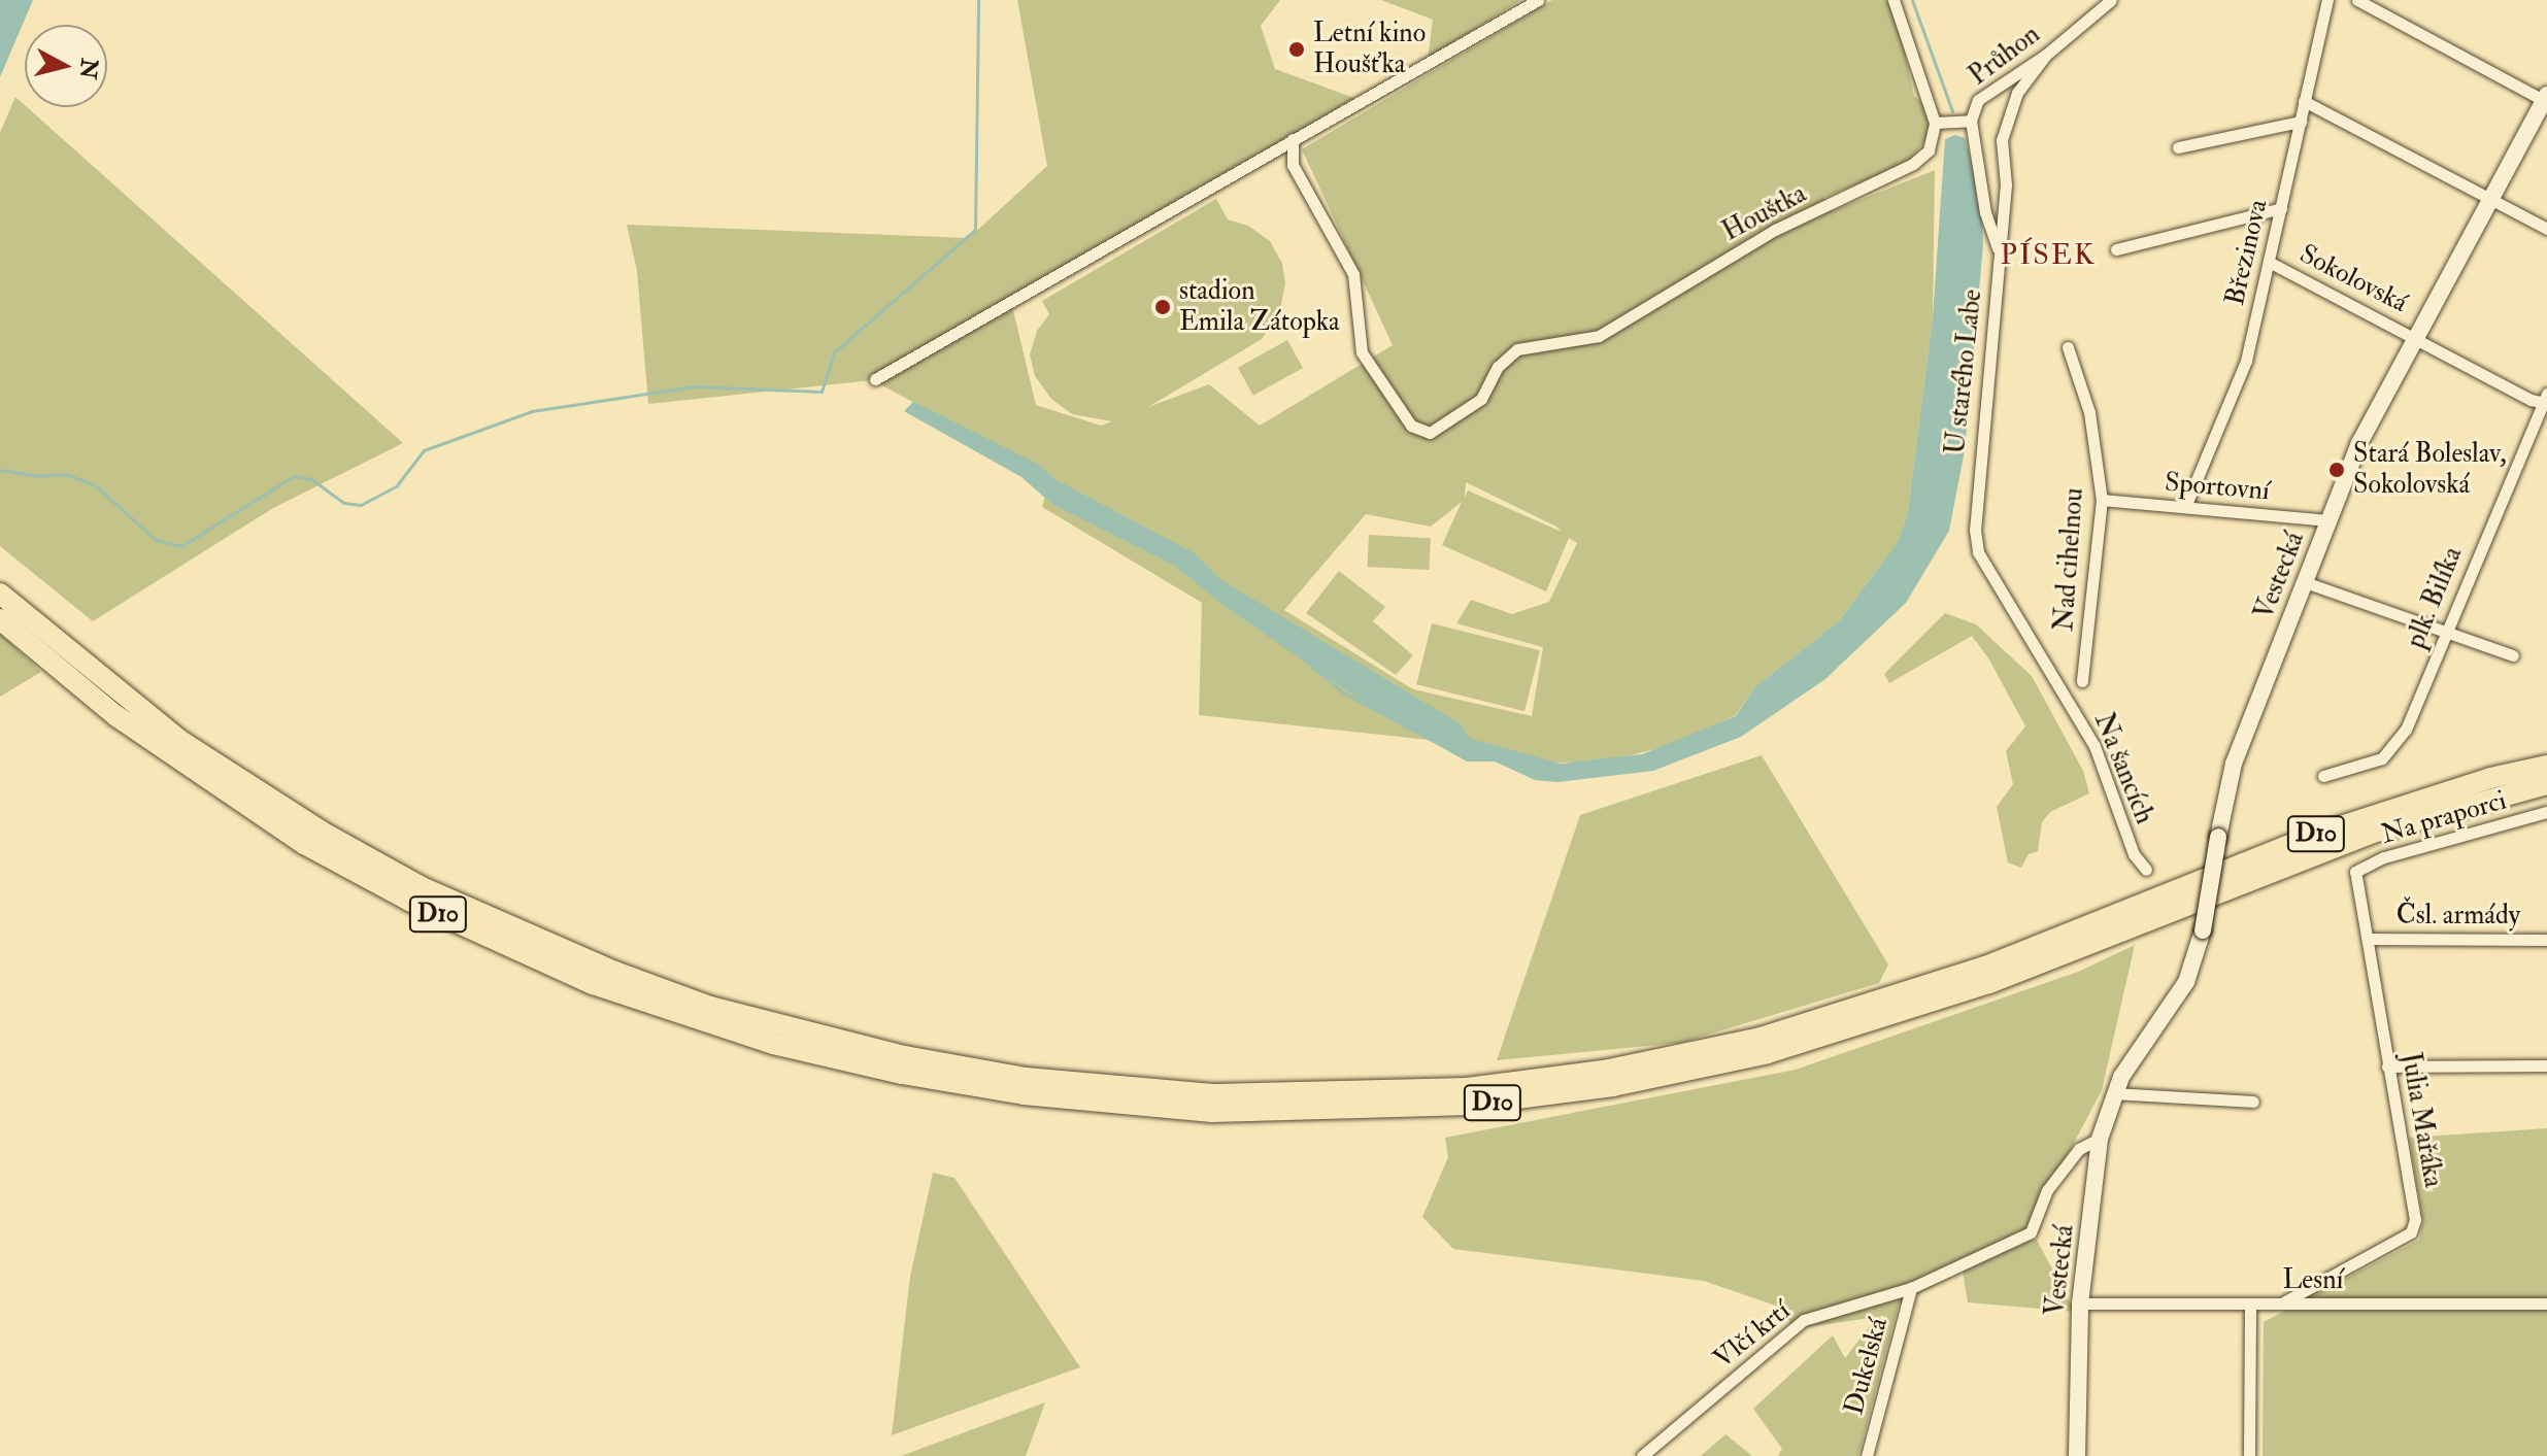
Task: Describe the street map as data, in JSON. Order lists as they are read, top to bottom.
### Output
{
  "streets": {
    "highway": ["D10"],
    "street": [
      "Průhon",
      "Houštka",
      "Březinova",
      "Sokolovská",
      "U starého Labe",
      "Sportovní",
      "Nad cihelnou",
      "Vestecká",
      "plk. Bilíka",
      "Na šancích",
      "Na praporci",
      "Čsl. armády",
      "Julia Mařáka",
      "Lesní",
      "Vlčí krtí",
      "Dukelská"
    ]
  },
  "crossings": [
    ["Průhon", "U starého Labe"],
    ["Březinova", "Sokolovská"],
    ["Březinova", "Sportovní"],
    ["Sokolovská", "Vestecká"],
    ["Sokolovská", "plk. Bilíka"],
    ["U starého Labe", "Na šancích"],
    ["Sportovní", "Nad cihelnou"],
    ["Sportovní", "Vestecká"],
    ["Vestecká", "Lesní"],
    ["Vestecká", "Vlčí krtí"],
    ["Na praporci", "Julia Mařáka"],
    ["Čsl. armády", "Julia Mařáka"],
    ["Julia Mařáka", "Lesní"],
    ["Vlčí krtí", "Dukelská"]
  ],
  "districts": ["PÍSEK"],
  "places": ["Letní kino Houšťka", "stadion Emila Zátopka", "Stará Boleslav, Sokolovská"],
  "north": "right"
}
